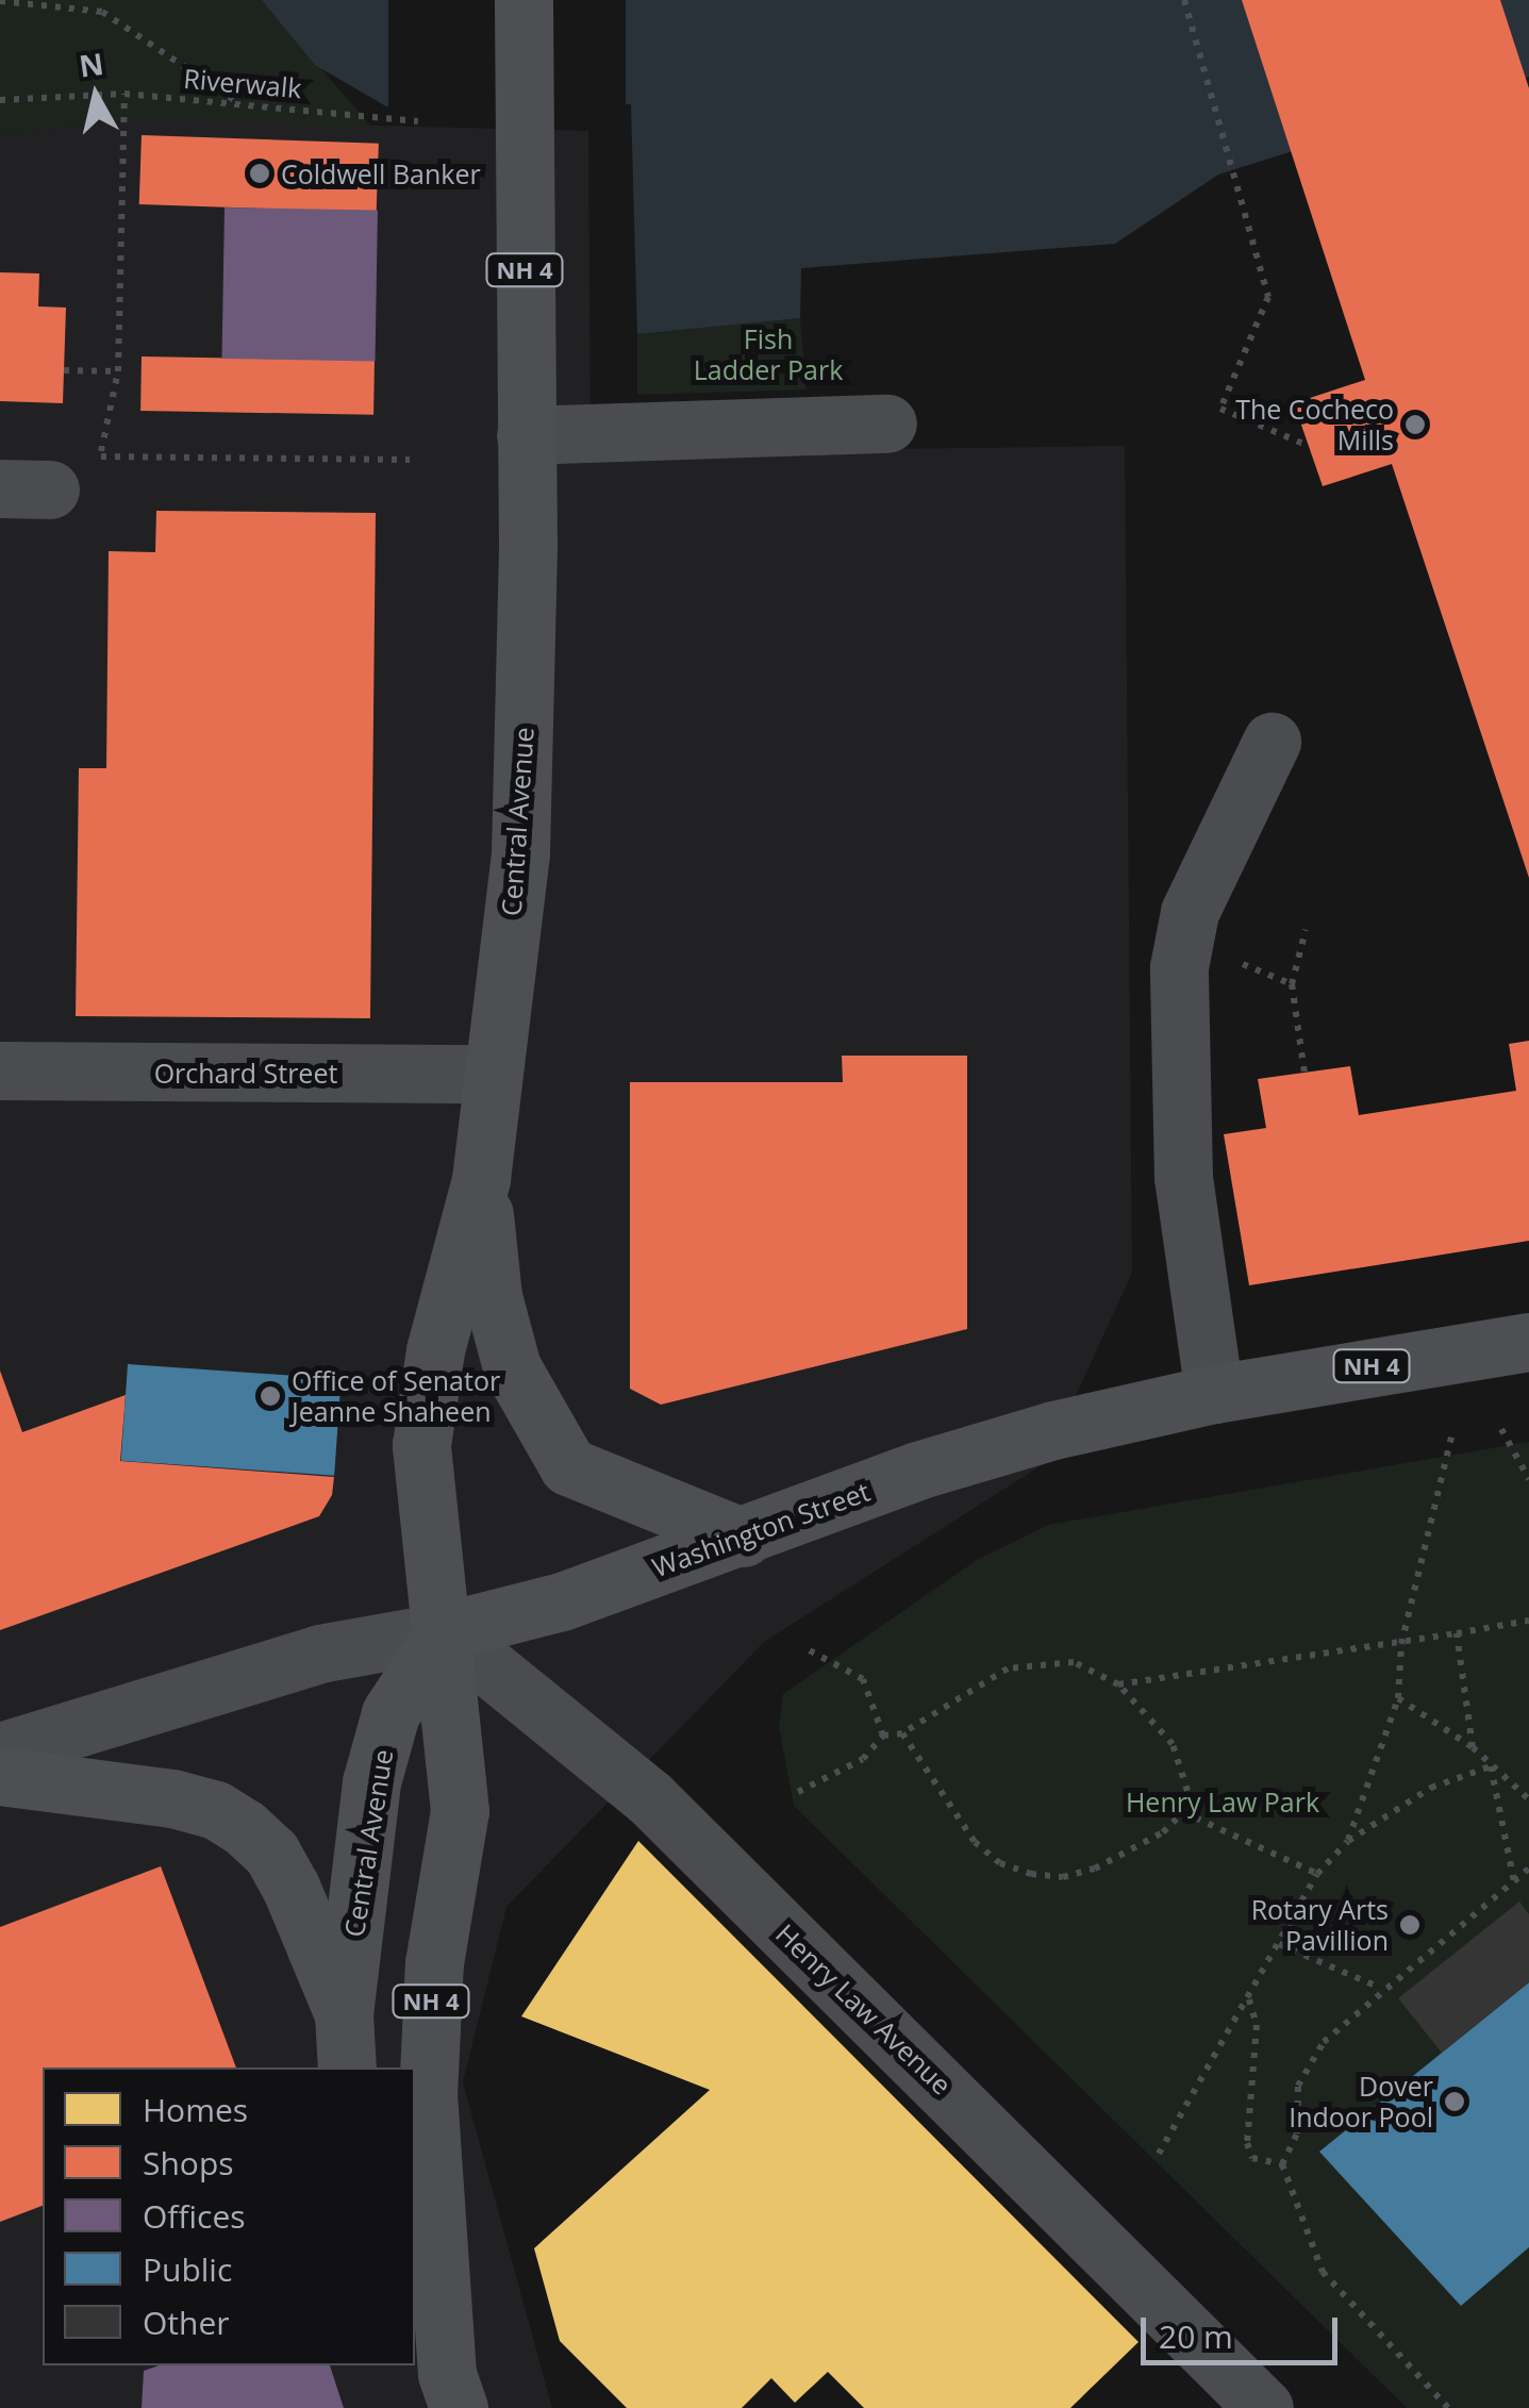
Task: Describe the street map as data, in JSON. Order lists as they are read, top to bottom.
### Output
{
  "streets": {
    "main road": ["NH 4", "Central Avenue", "Washington Street"],
    "street": ["Orchard Street", "Henry Law Avenue"],
    "path": ["Riverwalk"]
  },
  "crossings": [
    ["Central Avenue", "Orchard Street"],
    ["Central Avenue", "Washington Street"],
    ["Central Avenue", "Henry Law Avenue"],
    ["Washington Street", "Henry Law Avenue"]
  ],
  "parks": ["Fish Ladder Park", "Henry Law Park"],
  "places": [
    "Coldwell Banker",
    "The Cocheco Mills",
    "Office of Senator Jeanne Shaheen",
    "Rotary Arts Pavillion",
    "Dover Indoor Pool"
  ],
  "legend": [
    "Homes",
    "Shops",
    "Offices",
    "Public",
    "Other"
  ],
  "scale_bar": "20 m",
  "north": "top"
}
